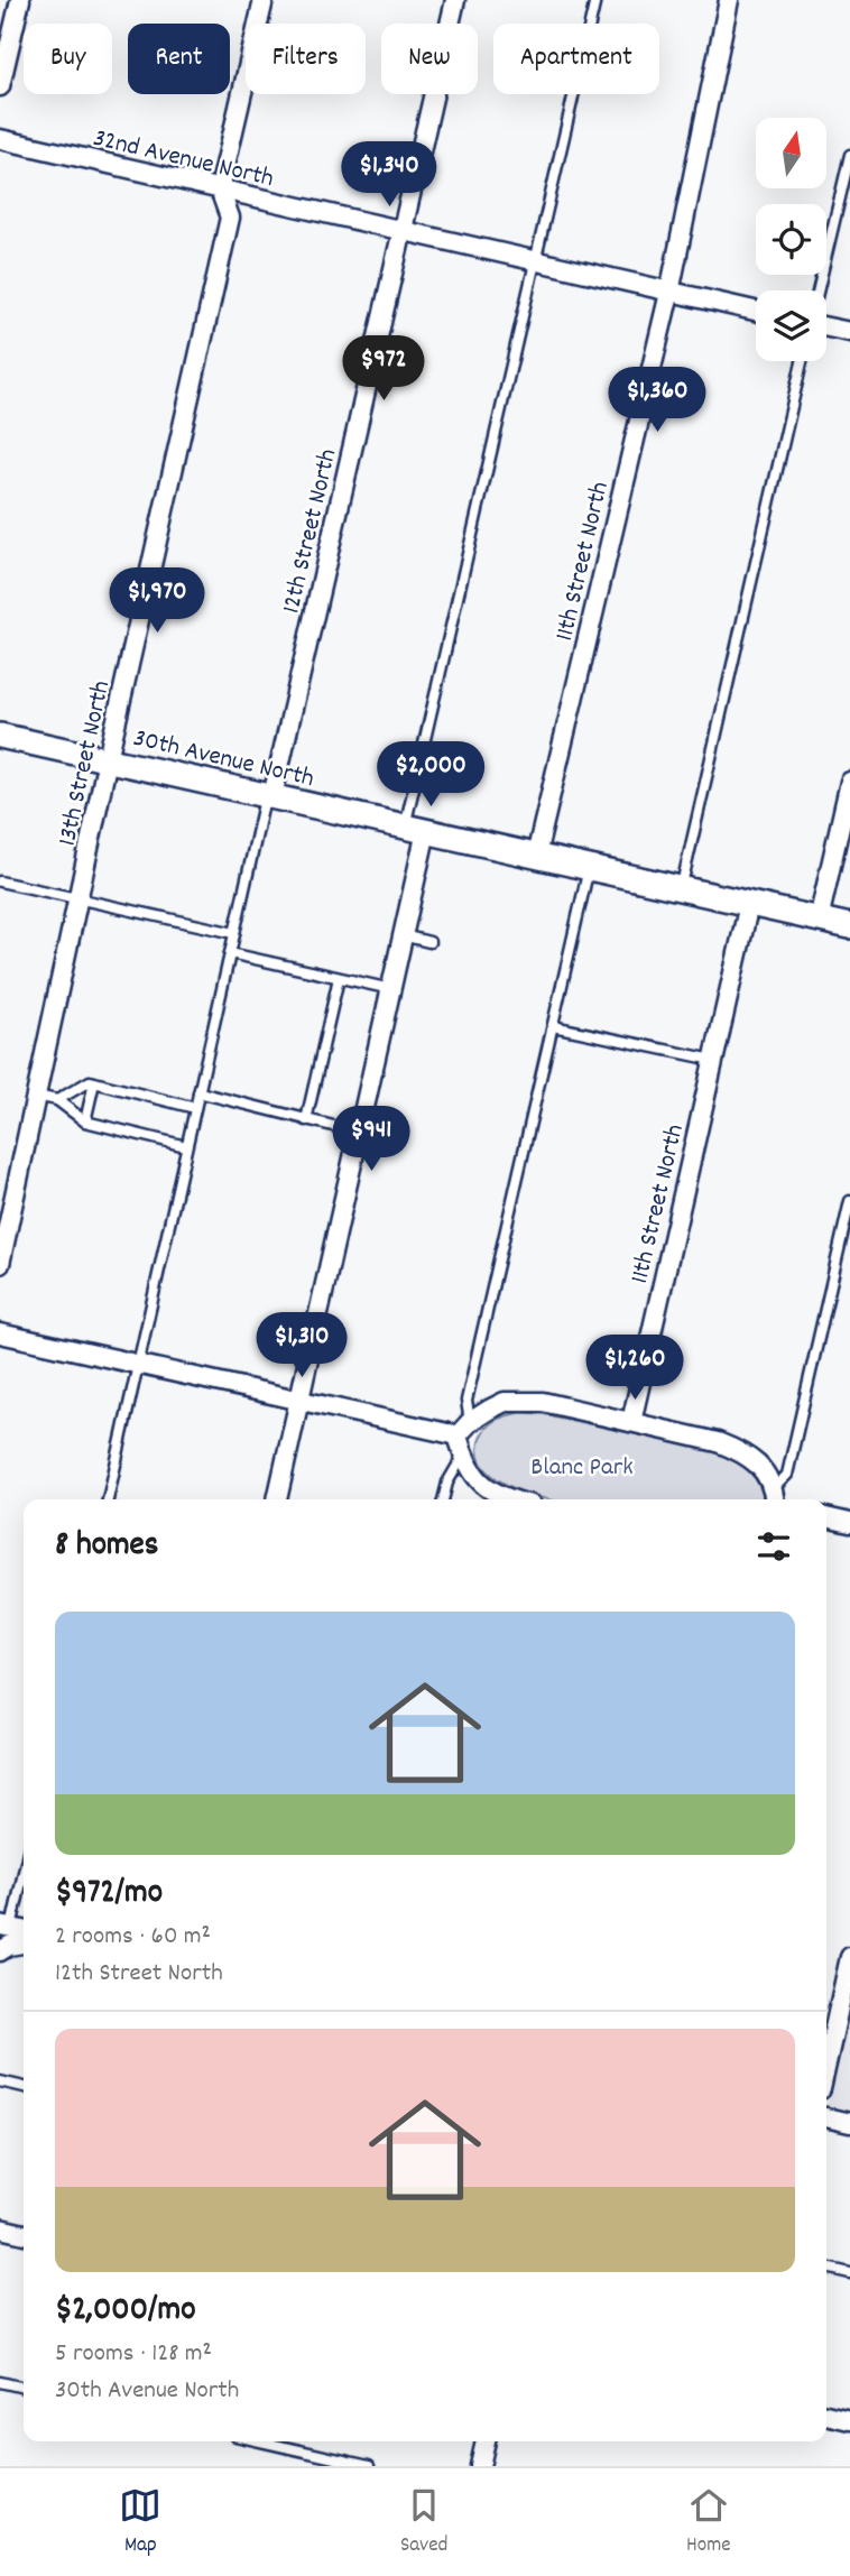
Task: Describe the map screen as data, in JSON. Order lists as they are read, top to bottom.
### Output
{
  "streets": {
    "street": [
      "32nd Avenue North",
      "12th Street North",
      "11th Street North",
      "30th Avenue North",
      "13th Street North"
    ]
  },
  "crossings": [
    ["32nd Avenue North", "12th Street North"],
    ["32nd Avenue North", "11th Street North"],
    ["32nd Avenue North", "13th Street North"],
    ["12th Street North", "30th Avenue North"],
    ["11th Street North", "30th Avenue North"],
    ["30th Avenue North", "13th Street North"]
  ],
  "parks": ["Blanc Park"],
  "north": "top",
  "page": {
    "chip": [
      "Buy",
      "Rent",
      "Filters",
      "New",
      "Apartment"
    ],
    "price": [
      "$1,340",
      "$972",
      "$1,360",
      "$1,970",
      "$2,000",
      "$941",
      "$1,310",
      "$1,260"
    ],
    "heading": "8 homes",
    "list": [
      {
        "name": "$972/mo",
        "note": "2 rooms · 60 m² · 12th Street North"
      },
      {
        "name": "$2,000/mo",
        "note": "5 rooms · 128 m² · 30th Avenue North"
      }
    ],
    "tabs": ["Map", "Saved", "Home"]
  }
}
